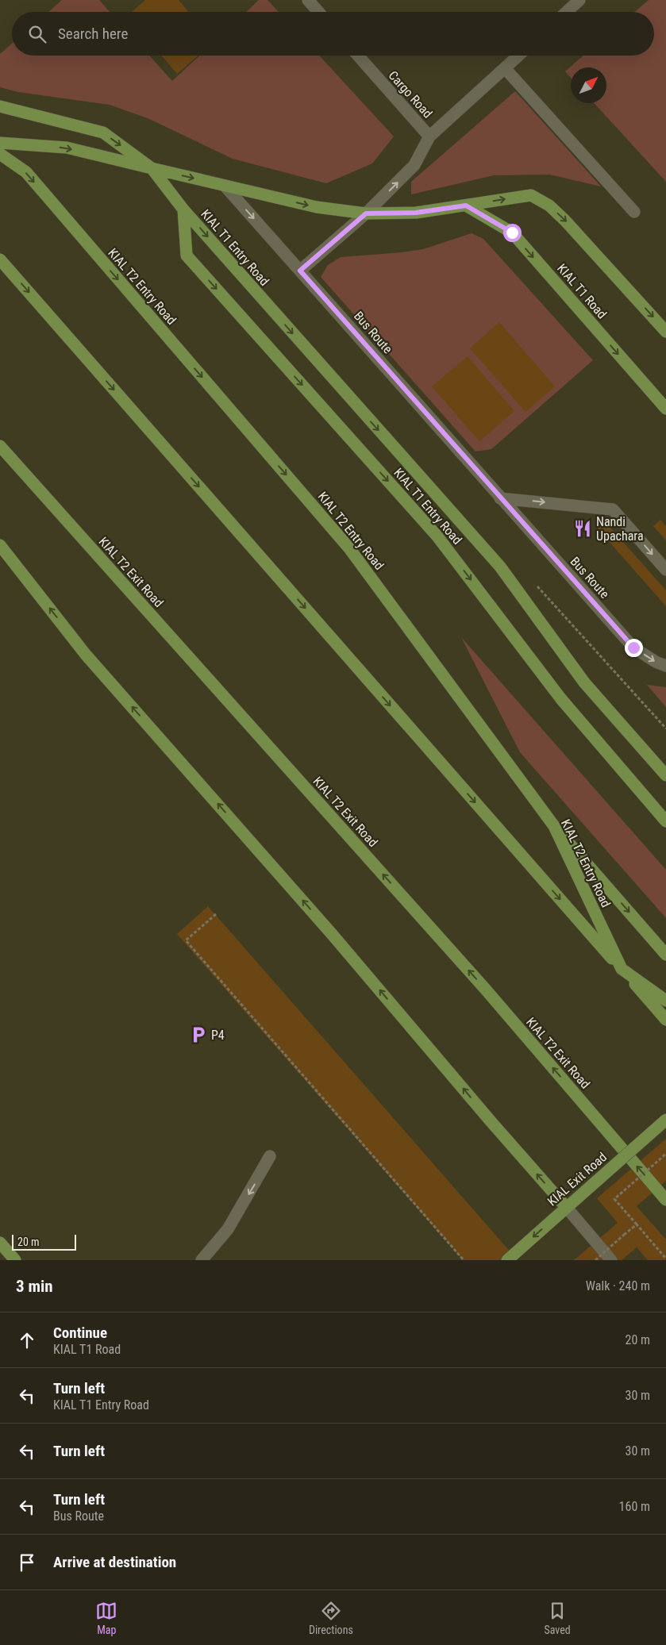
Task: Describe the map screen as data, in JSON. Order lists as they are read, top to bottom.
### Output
{
  "streets": {
    "main road": [
      "KIAL T1 Entry Road",
      "KIAL T2 Entry Road",
      "KIAL T1 Road",
      "KIAL T2 Exit Road",
      "KIAL Exit Road"
    ],
    "lane": ["Cargo Road", "Bus Route"]
  },
  "crossings": [
    ["Cargo Road", "KIAL T1 Entry Road"],
    ["Cargo Road", "Bus Route"],
    ["KIAL T1 Entry Road", "KIAL T1 Road"],
    ["KIAL T1 Entry Road", "Bus Route"]
  ],
  "one_way": [
    "KIAL T1 Entry Road",
    "KIAL T2 Entry Road",
    "KIAL T1 Road",
    "Bus Route",
    "KIAL Exit Road"
  ],
  "places": {
    "restaurant": ["Nandi Upachara"],
    "parking": ["P4"]
  },
  "scale_bar": "20 m",
  "north": "top right",
  "page": {
    "search": "Search here",
    "scale": "20 m",
    "heading": ["3 min", "Walk · 240 m"],
    "list": [
      ["Continue", "KIAL T1 Road", "20 m"],
      ["Turn left", "KIAL T1 Entry Road", "30 m"],
      ["Turn left", "30 m"],
      ["Turn left", "Bus Route", "160 m"],
      "Arrive at destination"
    ],
    "nav": ["Map", "Directions", "Saved"]
  }
}
